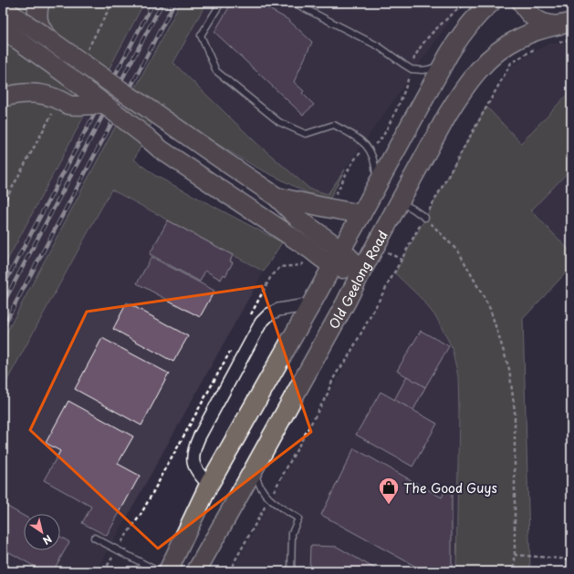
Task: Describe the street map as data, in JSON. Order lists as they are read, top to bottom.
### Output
{
  "streets": {
    "main road": ["Old Geelong Road"]
  },
  "places": {
    "shop": ["The Good Guys"]
  },
  "north": "bottom right"
}
